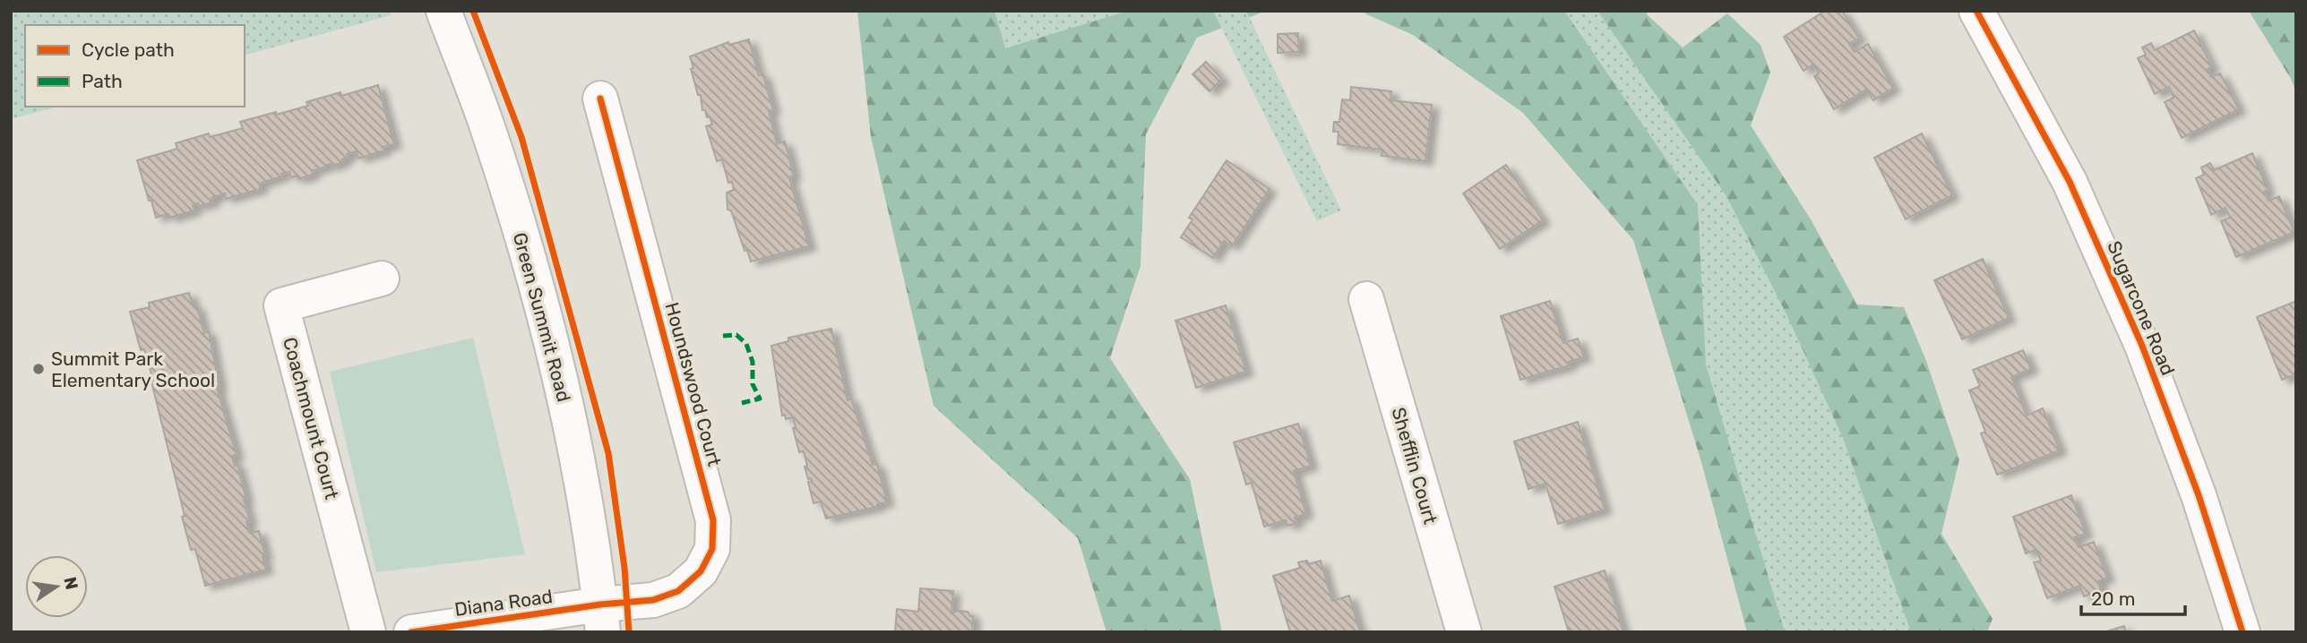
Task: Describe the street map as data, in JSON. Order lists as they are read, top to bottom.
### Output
{
  "streets": {
    "street": [
      "Sugarcone Road",
      "Green Summit Road",
      "Houndswood Court",
      "Coachmount Court",
      "Shefflin Court",
      "Diana Road"
    ]
  },
  "crossings": [
    ["Green Summit Road", "Houndswood Court"],
    ["Green Summit Road", "Diana Road"],
    ["Houndswood Court", "Diana Road"]
  ],
  "places": ["Summit Park Elementary School"],
  "legend": ["Cycle path", "Path"],
  "scale_bar": "20 m",
  "north": "right"
}
